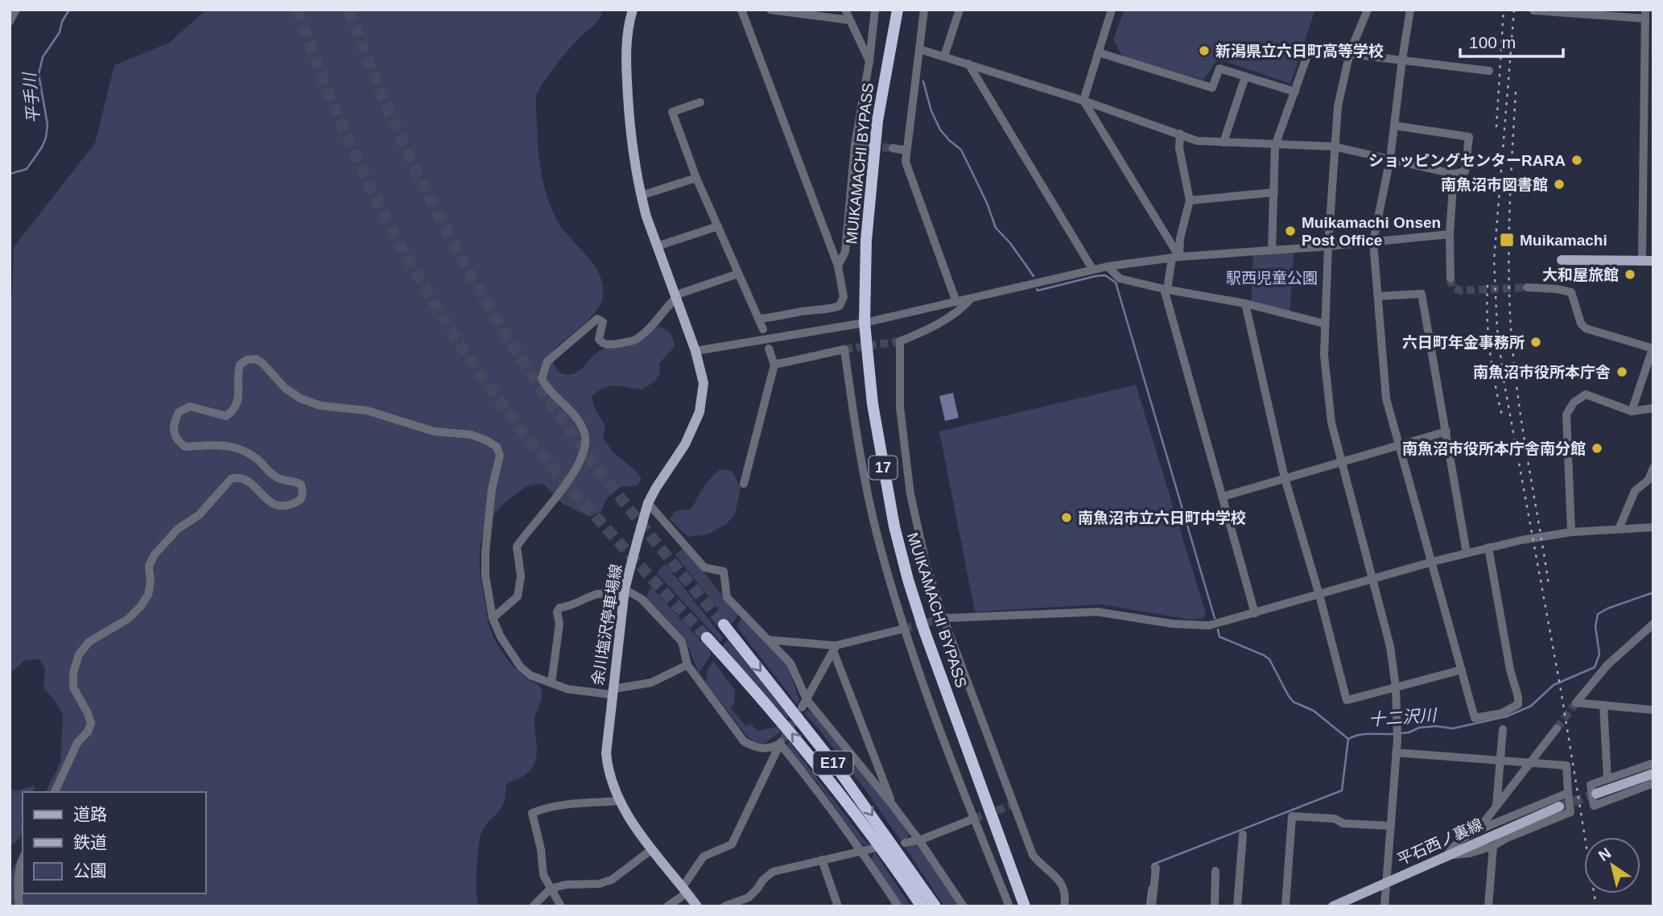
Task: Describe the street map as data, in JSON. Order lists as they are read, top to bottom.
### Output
{
  "streets": {
    "highway": ["MUIKAMACHI BYPASS", "17", "E17"],
    "main road": ["余川塩沢停車場線", "平石西ノ裏線"]
  },
  "water": ["平手川", "十二沢川"],
  "parks": ["駅西児童公園"],
  "places": {
    "other": [
      "新潟県立六日町高等学校",
      "ショッピングセンターRARA",
      "南魚沼市図書館",
      "Muikamachi Onsen Post Office",
      "大和屋旅館",
      "六日町年金事務所",
      "南魚沼市役所本庁舎",
      "南魚沼市役所本庁舎南分館",
      "南魚沼市立六日町中学校"
    ],
    "transit": ["Muikamachi"]
  },
  "legend": ["道路", "鉄道", "公園"],
  "scale_bar": "100 m",
  "north": "top left"
}
